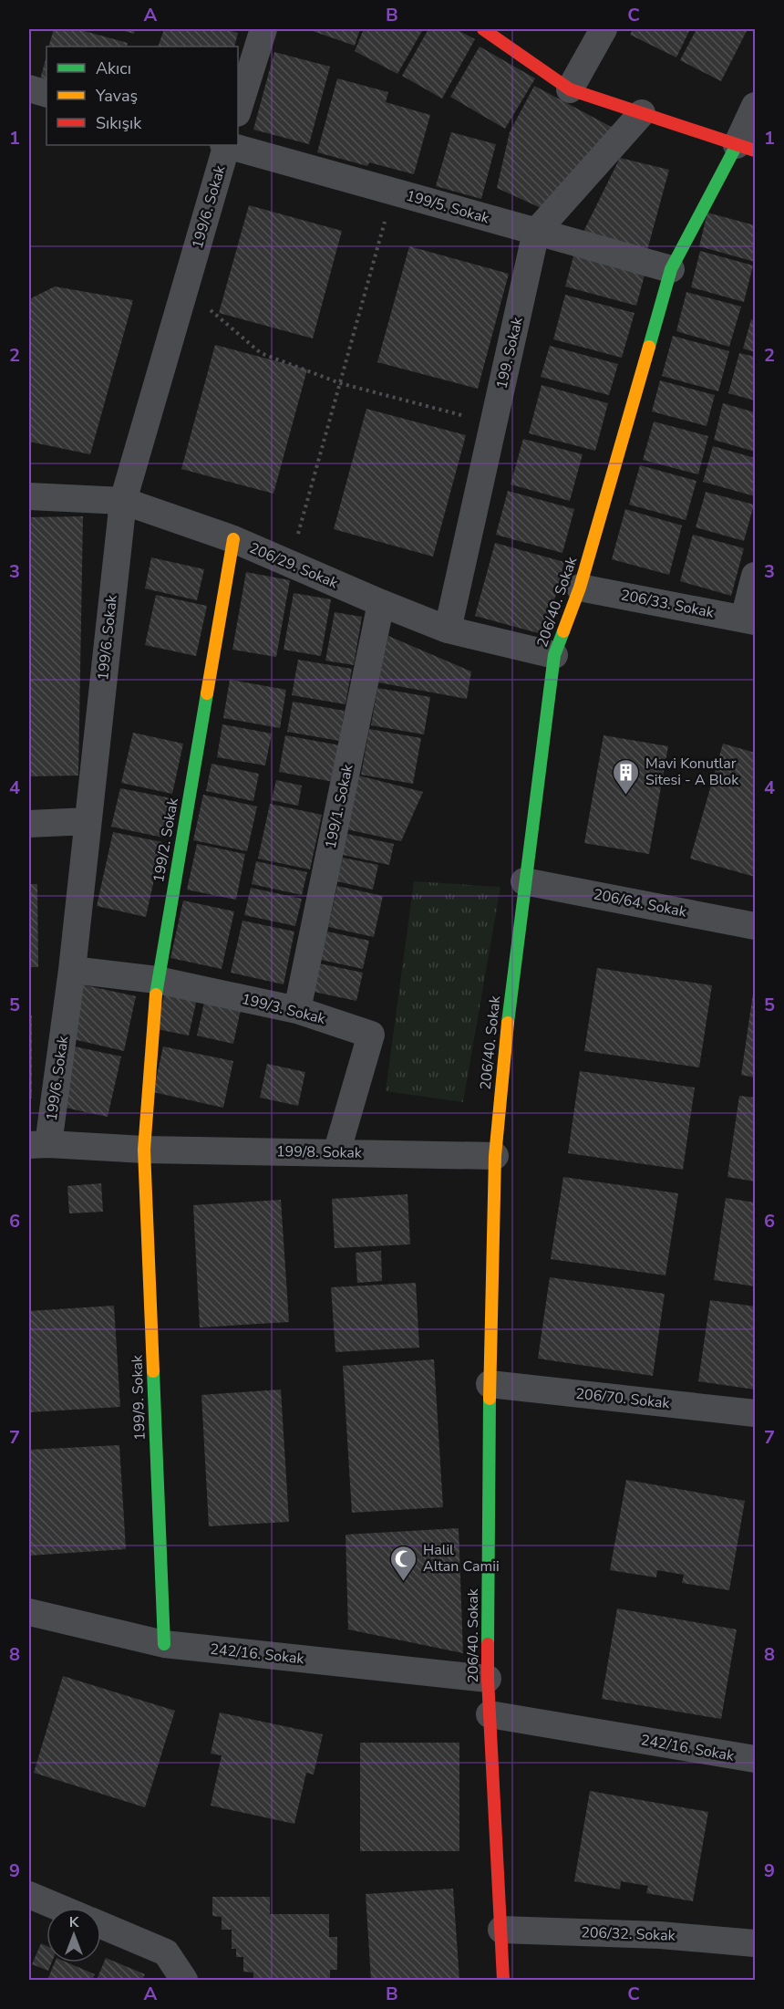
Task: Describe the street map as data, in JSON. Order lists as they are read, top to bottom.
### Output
{
  "streets": {
    "main road": ["206/40. Sokak", "199/2. Sokak", "199/9. Sokak"],
    "street": [
      "199/6. Sokak",
      "199/5. Sokak",
      "199. Sokak",
      "206/29. Sokak",
      "206/33. Sokak",
      "199/1. Sokak",
      "206/64. Sokak",
      "199/3. Sokak",
      "199/8. Sokak",
      "206/70. Sokak",
      "242/16. Sokak",
      "206/32. Sokak"
    ]
  },
  "crossings": [
    ["199/6. Sokak", "206/29. Sokak"],
    ["199/6. Sokak", "199/3. Sokak"],
    ["199/6. Sokak", "199/8. Sokak"],
    ["199/5. Sokak", "199. Sokak"],
    ["199/5. Sokak", "206/40. Sokak"],
    ["199. Sokak", "206/29. Sokak"],
    ["206/29. Sokak", "206/40. Sokak"],
    ["206/29. Sokak", "199/1. Sokak"],
    ["206/29. Sokak", "199/2. Sokak"],
    ["206/40. Sokak", "206/33. Sokak"],
    ["206/40. Sokak", "206/64. Sokak"],
    ["206/40. Sokak", "199/8. Sokak"],
    ["206/40. Sokak", "206/70. Sokak"],
    ["206/40. Sokak", "242/16. Sokak"],
    ["206/40. Sokak", "206/32. Sokak"],
    ["199/1. Sokak", "199/3. Sokak"],
    ["199/2. Sokak", "199/3. Sokak"],
    ["199/2. Sokak", "199/8. Sokak"],
    ["199/2. Sokak", "199/9. Sokak"],
    ["199/3. Sokak", "199/8. Sokak"],
    ["199/8. Sokak", "199/9. Sokak"],
    ["199/9. Sokak", "242/16. Sokak"]
  ],
  "places": {
    "building": ["Mavi Konutlar Sitesi - A Blok"],
    "mosque": ["Halil Altan Camii"]
  },
  "legend": ["Akıcı", "Yavaş", "Sıkışık"],
  "north": "top",
  "grid": {
    "columns": ["A", "B", "C"],
    "rows": [
      "1",
      "2",
      "3",
      "4",
      "5",
      "6",
      "7",
      "8",
      "9"
    ]
  }
}
